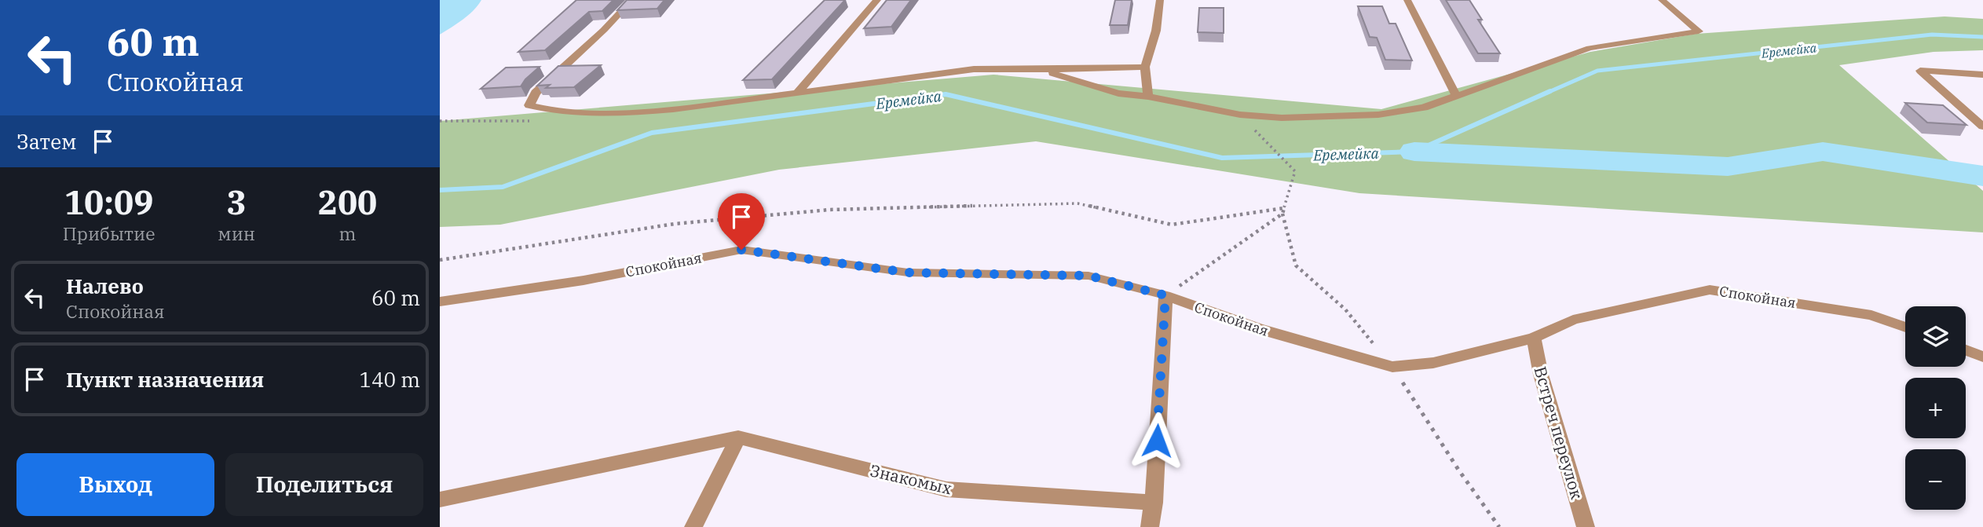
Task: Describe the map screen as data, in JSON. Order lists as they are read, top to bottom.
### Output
{
  "streets": {
    "street": ["Спокойная", "Встреч переулок", "Знакомых"]
  },
  "crossings": [
    ["Спокойная", "Встреч переулок"]
  ],
  "water": ["Еремейка"],
  "page": {
    "turn": ["60 m", "Спокойная"],
    "then": "Затем",
    "eta": [
      "10:09",
      "Прибытие",
      "3",
      "мин",
      "200",
      "m"
    ],
    "list": [
      {
        "name": "Налево",
        "note": "Спокойная",
        "value": "60 m"
      },
      {
        "name": "Пункт назначения",
        "value": "140 m"
      }
    ],
    "map_buttons": ["+", "−"],
    "buttons": ["Выход", "Поделиться"]
  }
}
